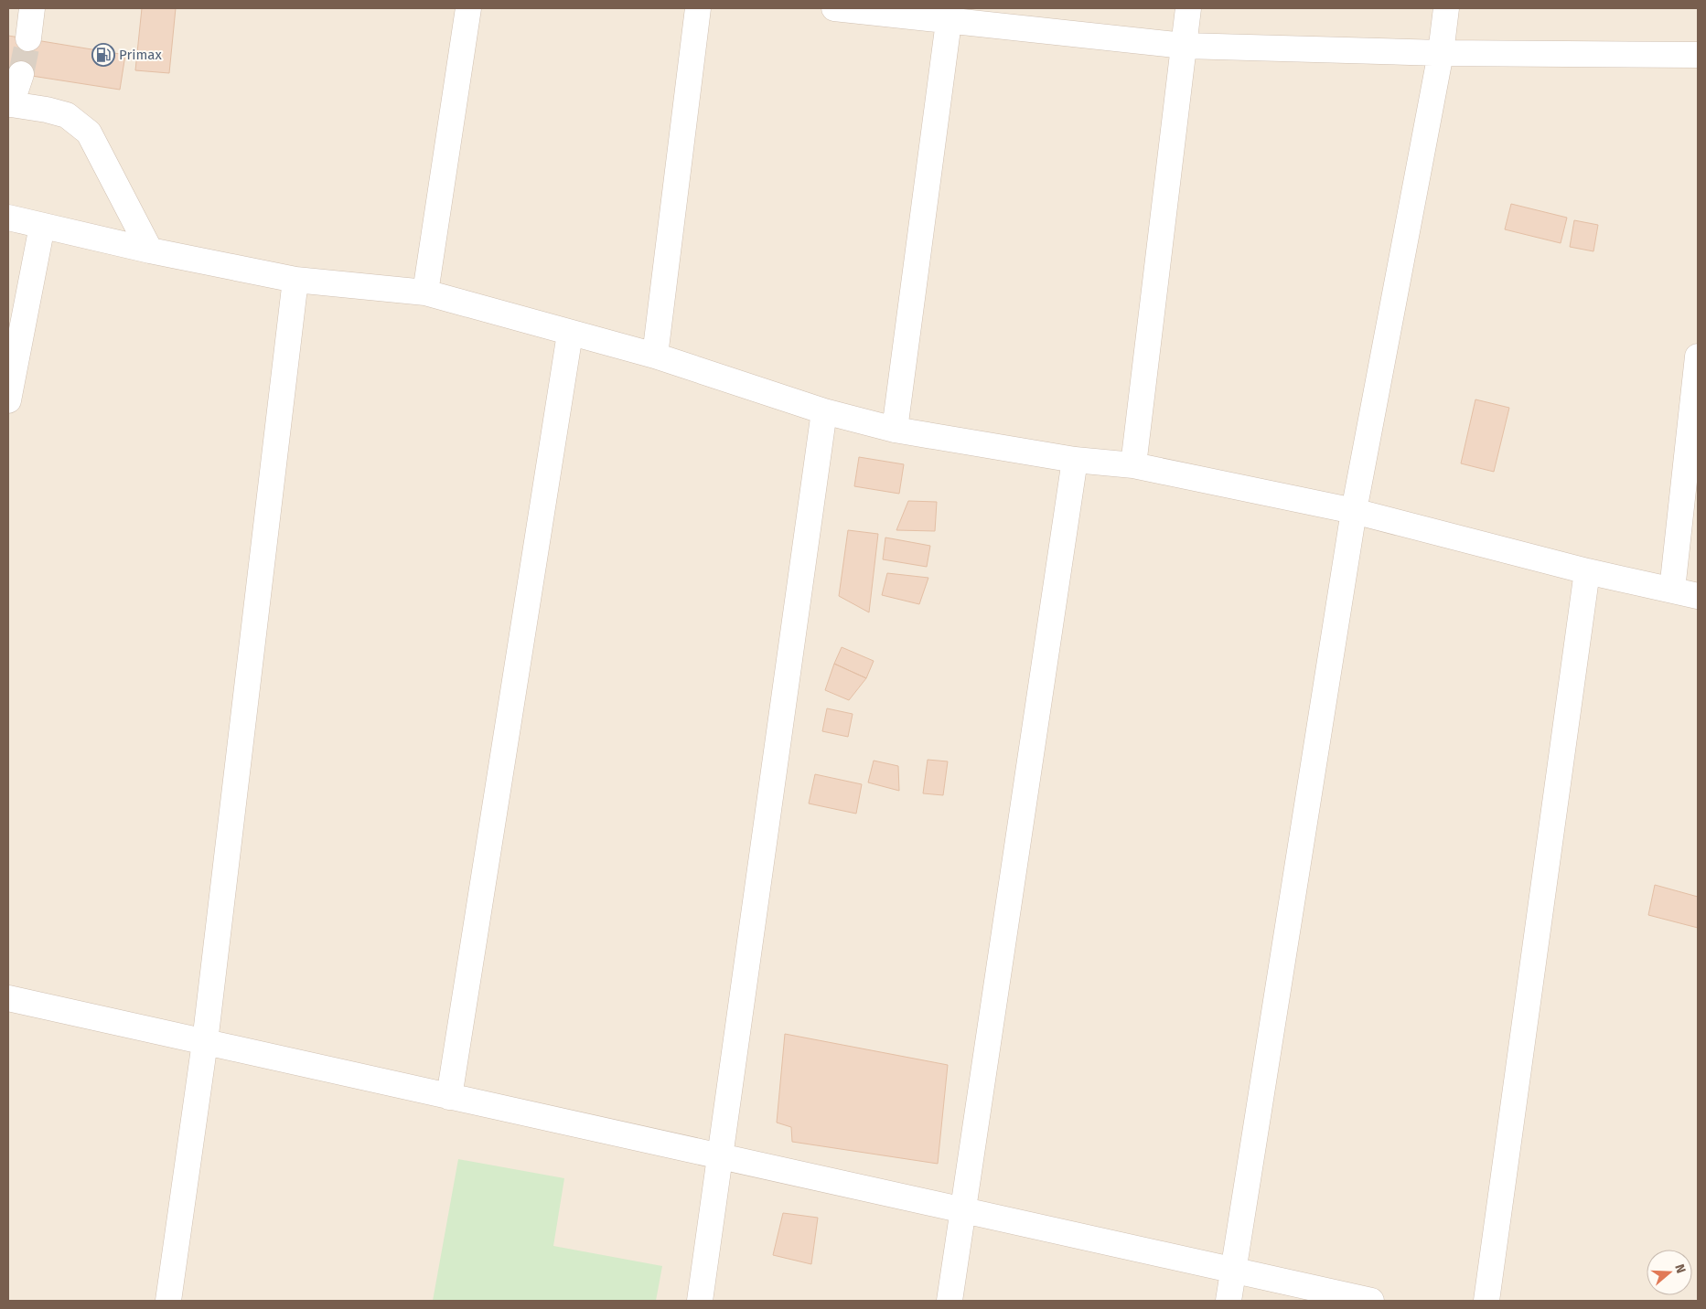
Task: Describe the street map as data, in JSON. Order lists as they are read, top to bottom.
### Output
{
  "places": {
    "fuel station": ["Primax"]
  },
  "north": "right"
}
